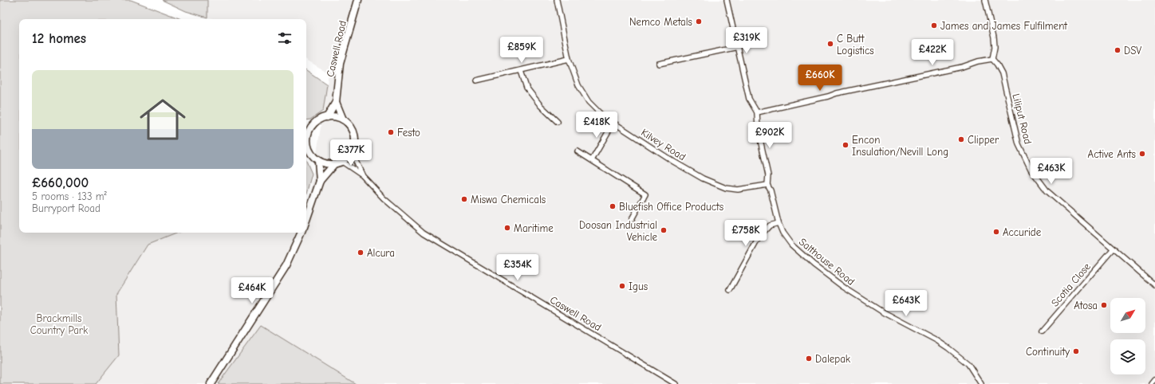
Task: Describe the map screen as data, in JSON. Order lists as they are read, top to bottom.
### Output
{
  "streets": {
    "street": [
      "Caswell Road",
      "Liliput Road",
      "Kilvey Road",
      "Salthouse Road",
      "Scotia Close"
    ]
  },
  "crossings": [
    ["Liliput Road", "Scotia Close"],
    ["Kilvey Road", "Salthouse Road"]
  ],
  "parks": ["Brackmills Country Park"],
  "places": [
    "Nemco Metals",
    "James and James Fulfilment",
    "C Butt Logistics",
    "DSV",
    "Festo",
    "Clipper",
    "Encon Insulation/Nevill Long",
    "Active Ants",
    "Miswa Chemicals",
    "Bluefish Office Products",
    "Maritime",
    "Doosan Industrial Vehicle",
    "Accuride",
    "Alcura",
    "Igus",
    "Atosa",
    "Continuity",
    "Dalepak"
  ],
  "north": "top right",
  "page": {
    "heading": "12 homes",
    "price": [
      "£319K",
      "£859K",
      "£422K",
      "£660K",
      "£418K",
      "£902K",
      "£377K",
      "£463K",
      "£758K",
      "£354K",
      "£464K",
      "£643K"
    ],
    "list": [
      {
        "name": "£660,000",
        "note": "5 rooms · 133 m² · Burryport Road"
      }
    ]
  }
}
